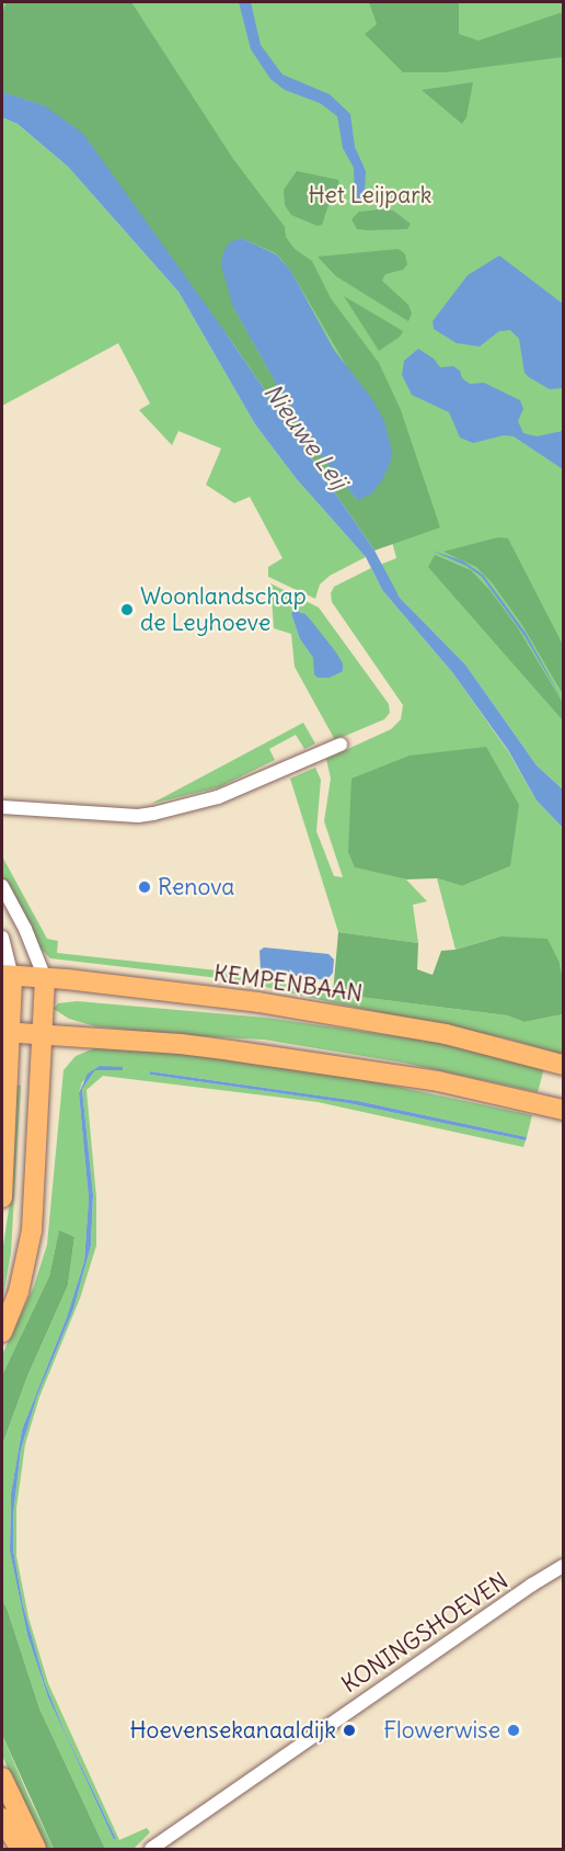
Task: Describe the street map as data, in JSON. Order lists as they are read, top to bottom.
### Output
{
  "streets": {
    "highway": ["KEMPENBAAN"],
    "street": ["KONINGSHOEVEN"]
  },
  "water": ["Nieuwe Leij"],
  "parks": ["Het Leijpark"],
  "places": [
    "Woonlandschap de Leyhoeve",
    "Renova",
    "Hoevensekanaaldijk",
    "Flowerwise"
  ]
}
